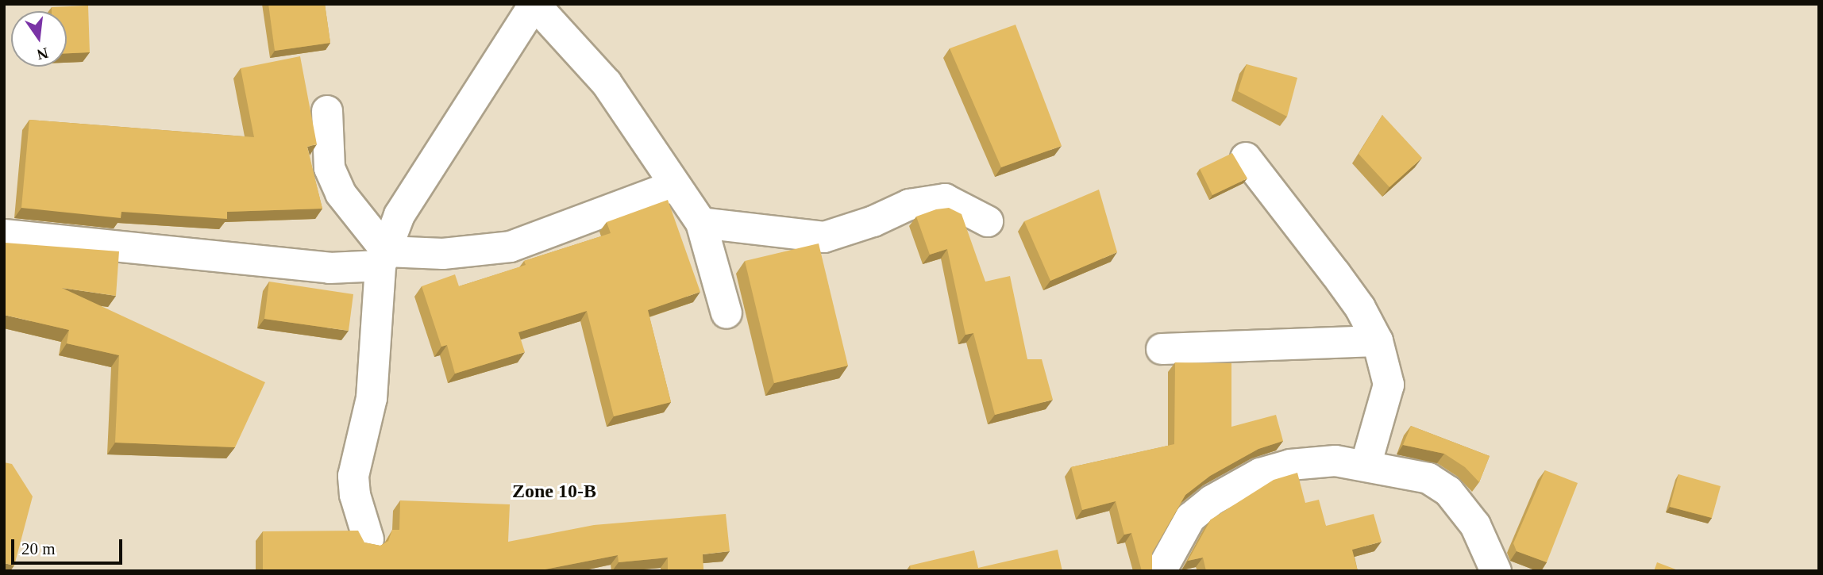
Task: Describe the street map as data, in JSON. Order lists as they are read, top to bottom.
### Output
{
  "districts": ["Zone 10-B"],
  "scale_bar": "20 m",
  "north": "bottom"
}
